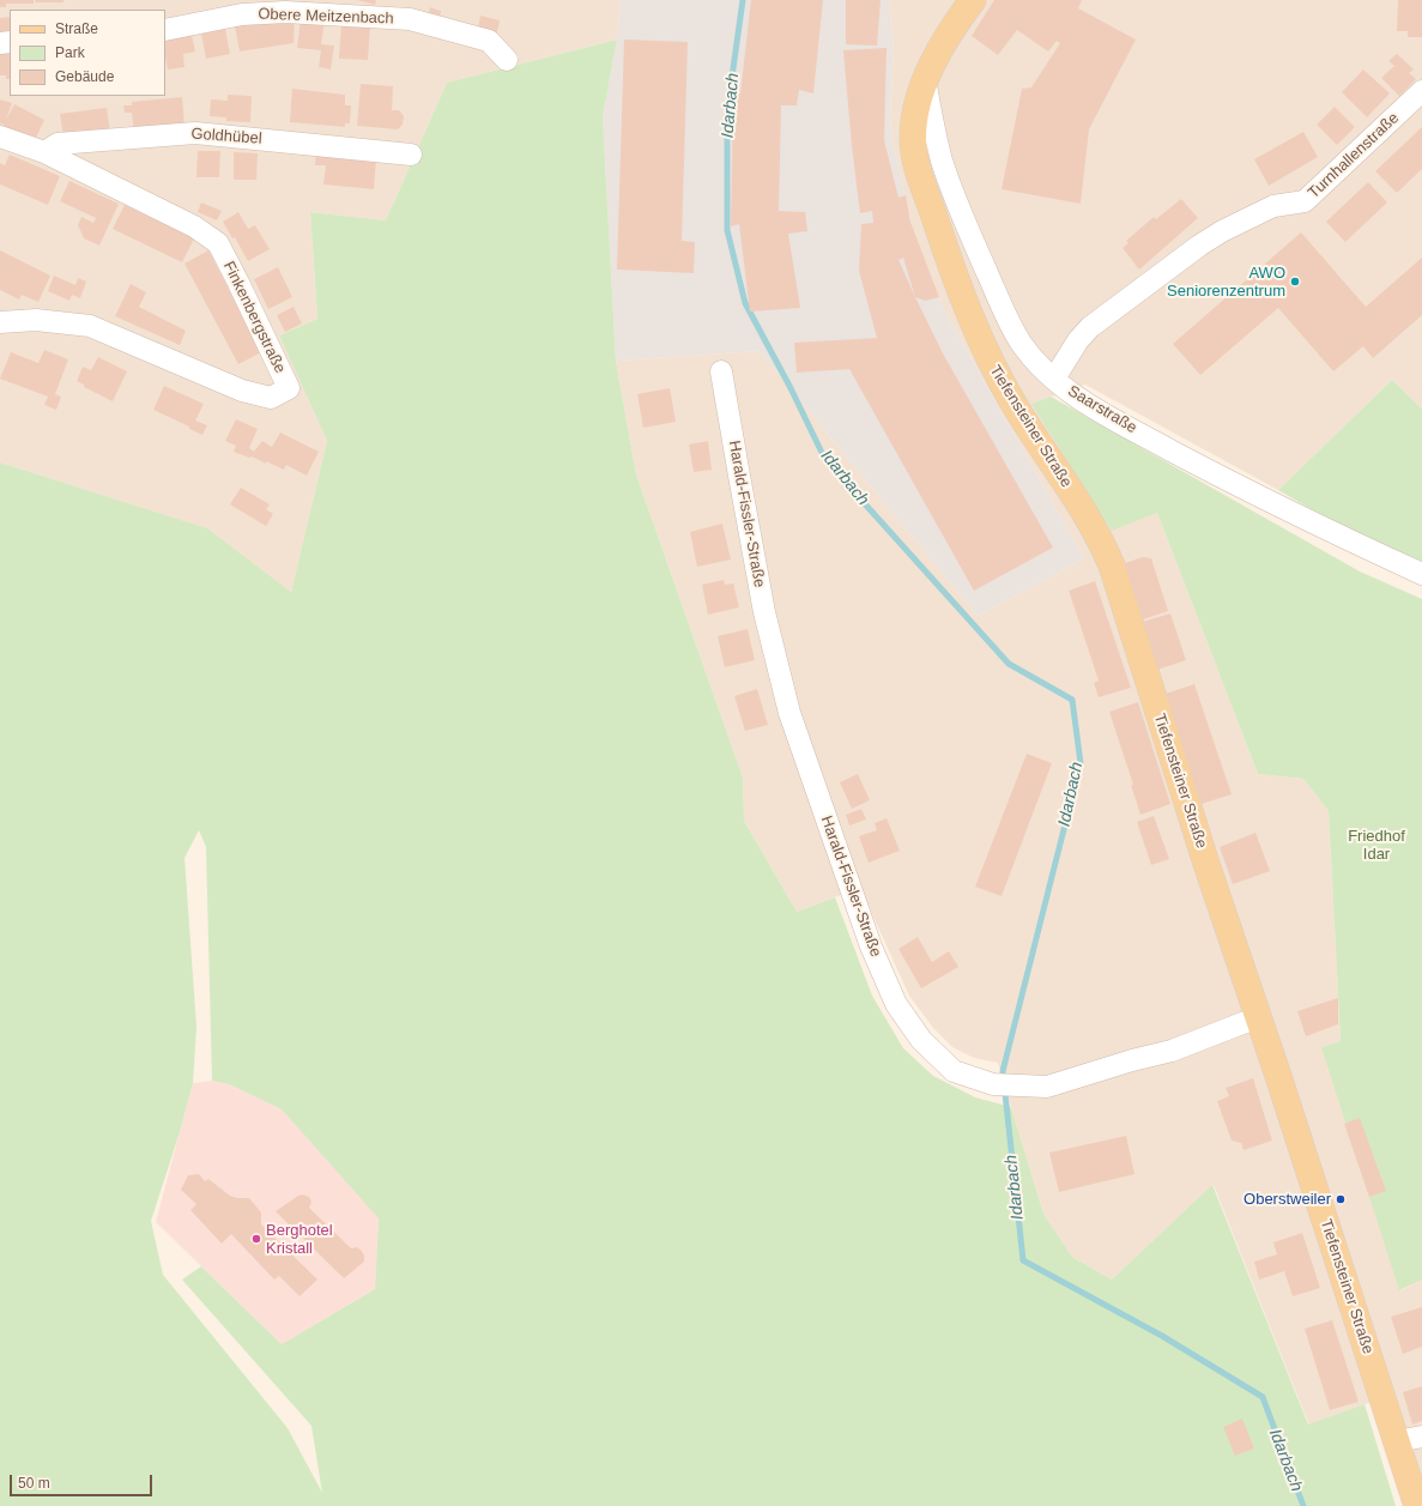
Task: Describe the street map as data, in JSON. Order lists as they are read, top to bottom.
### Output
{
  "streets": {
    "main road": ["Tiefensteiner Straße"],
    "street": [
      "Obere Meitzenbach",
      "Goldhübel",
      "Turnhallenstraße",
      "Finkenbergstraße",
      "Saarstraße",
      "Harald-Fissler-Straße"
    ]
  },
  "crossings": [
    ["Goldhübel", "Finkenbergstraße"],
    ["Turnhallenstraße", "Saarstraße"],
    ["Saarstraße", "Tiefensteiner Straße"],
    ["Tiefensteiner Straße", "Harald-Fissler-Straße"]
  ],
  "water": ["Idarbach"],
  "parks": ["Friedhof Idar"],
  "places": ["AWO Seniorenzentrum", "Oberstweiler", "Berghotel Kristall"],
  "legend": ["Straße", "Park", "Gebäude"],
  "scale_bar": "50 m"
}
